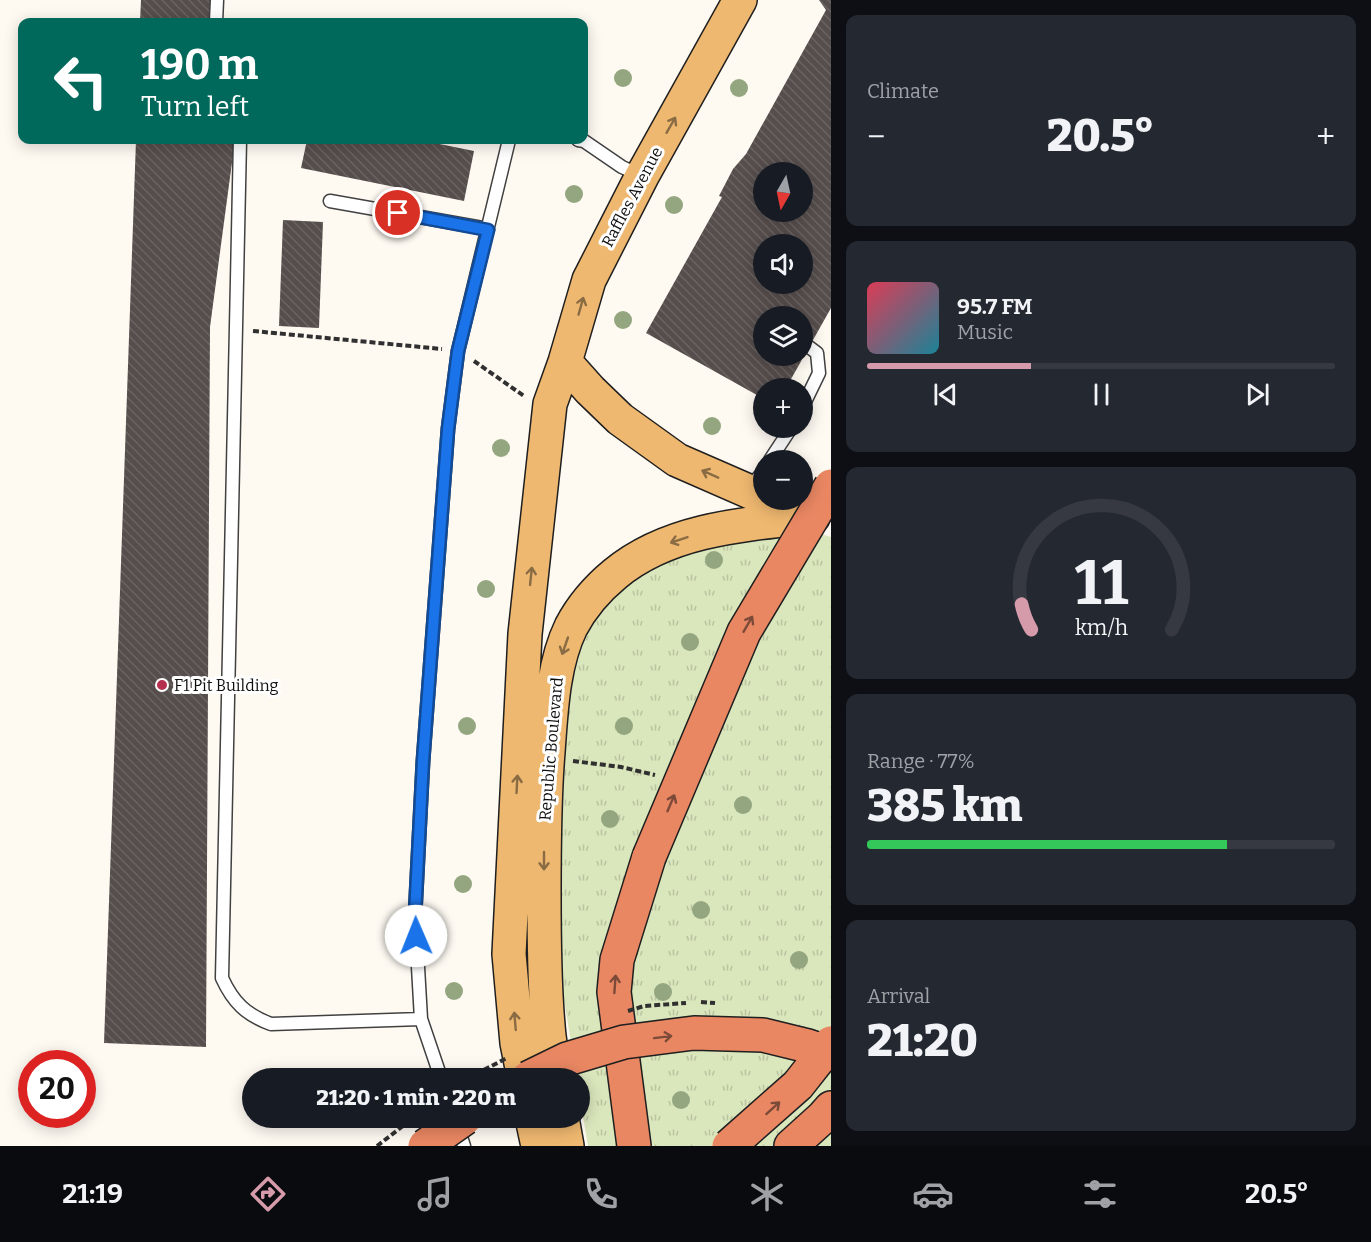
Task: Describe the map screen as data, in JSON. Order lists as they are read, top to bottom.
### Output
{
  "streets": {
    "main road": ["Raffles Avenue", "Republic Boulevard"]
  },
  "crossings": [
    ["Raffles Avenue", "Republic Boulevard"]
  ],
  "one_way": ["Raffles Avenue"],
  "places": ["F1 Pit Building"],
  "north": "bottom",
  "page": {
    "tile": [
      "Climate",
      ["Range · 77%", "385 km"],
      ["Arrival", "21:20"]
    ],
    "turn": ["190 m", "Turn left"],
    "heat": ["−", "20.5°", "+"],
    "map_buttons": ["+", "−"],
    "song": ["95.7 FM", "Music"],
    "limit": "20",
    "trip": "21:20 · 1 min · 220 m",
    "tabs": ["21:19", "20.5°"],
    "gauge": ["11", "km/h"]
  }
}
